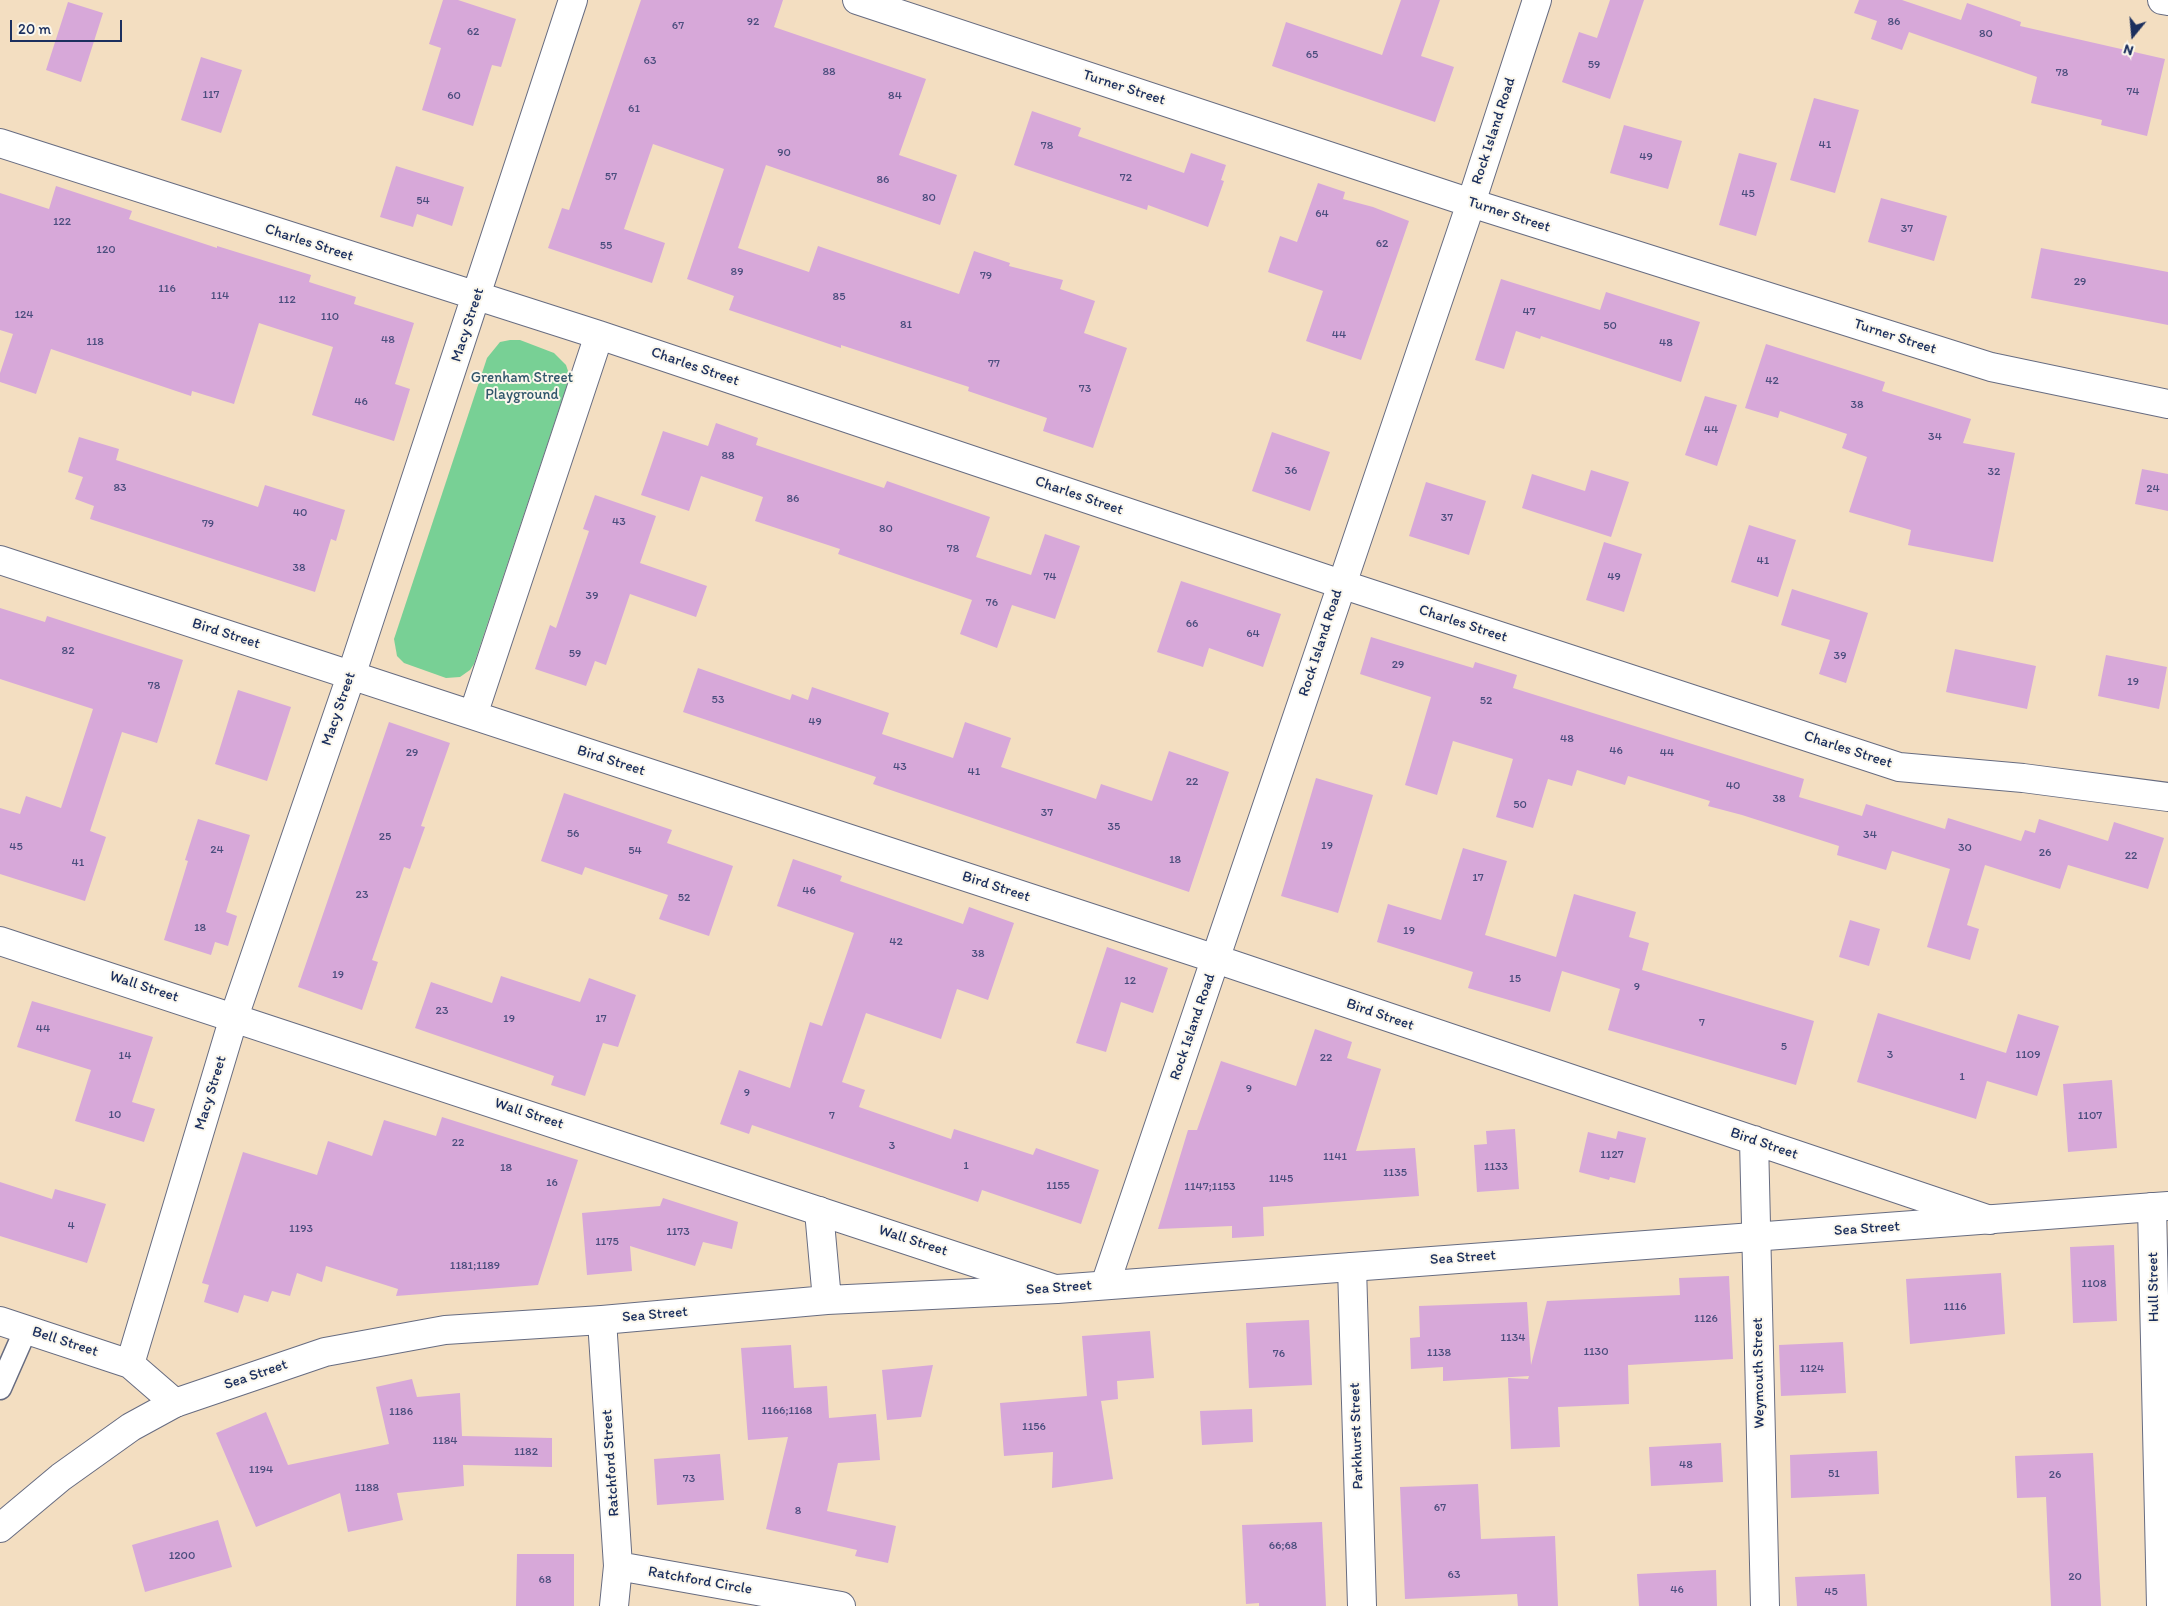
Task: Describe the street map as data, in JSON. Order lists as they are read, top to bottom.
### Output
{
  "streets": {
    "street": [
      "Turner Street",
      "Rock Island Road",
      "Charles Street",
      "Macy Street",
      "Bird Street",
      "Wall Street",
      "Sea Street",
      "Hull Street",
      "Bell Street",
      "Weymouth Street",
      "Parkhurst Street",
      "Ratchford Street",
      "Ratchford Circle"
    ]
  },
  "crossings": [
    ["Turner Street", "Rock Island Road"],
    ["Rock Island Road", "Charles Street"],
    ["Rock Island Road", "Bird Street"],
    ["Rock Island Road", "Sea Street"],
    ["Charles Street", "Macy Street"],
    ["Macy Street", "Bird Street"],
    ["Macy Street", "Wall Street"],
    ["Macy Street", "Bell Street"],
    ["Bird Street", "Sea Street"],
    ["Bird Street", "Weymouth Street"],
    ["Wall Street", "Sea Street"],
    ["Sea Street", "Hull Street"],
    ["Sea Street", "Weymouth Street"],
    ["Sea Street", "Parkhurst Street"],
    ["Sea Street", "Ratchford Street"],
    ["Ratchford Street", "Ratchford Circle"]
  ],
  "parks": ["Grenham Street Playground"],
  "house_numbers": [
    "92",
    "86",
    "67",
    "62",
    "80",
    "65",
    "63",
    "59",
    "88",
    "78",
    "74",
    "117",
    "60",
    "84",
    "61",
    "41",
    "78",
    "90",
    "49",
    "57",
    "72",
    "86",
    "45",
    "80",
    "54",
    "64",
    "122",
    "37",
    "62",
    "55",
    "120",
    "89",
    "79",
    "29",
    "116",
    "114",
    "85",
    "112",
    "47",
    "124",
    "110",
    "81",
    "50",
    "44",
    "48",
    "118",
    "48",
    "77",
    "42",
    "73",
    "46",
    "38",
    "44",
    "34",
    "88",
    "36",
    "32",
    "83",
    "24",
    "86",
    "40",
    "37",
    "43",
    "79",
    "80",
    "78",
    "41",
    "38",
    "74",
    "49",
    "39",
    "76",
    "66",
    "64",
    "82",
    "59",
    "39",
    "29",
    "19",
    "78",
    "53",
    "52",
    "49",
    "48",
    "46",
    "29",
    "44",
    "43",
    "41",
    "22",
    "40",
    "38",
    "50",
    "37",
    "35",
    "56",
    "34",
    "25",
    "19",
    "45",
    "30",
    "24",
    "54",
    "26",
    "22",
    "18",
    "41",
    "17",
    "46",
    "23",
    "52",
    "18",
    "19",
    "42",
    "38",
    "19",
    "15",
    "12",
    "9",
    "23",
    "19",
    "17",
    "7",
    "44",
    "5",
    "3",
    "1109",
    "14",
    "22",
    "1",
    "9",
    "9",
    "10",
    "7",
    "1107",
    "22",
    "3",
    "1127",
    "1141",
    "1",
    "1133",
    "18",
    "1135",
    "1145",
    "16",
    "1155",
    "1147;1153",
    "4",
    "1193",
    "1173",
    "1175",
    "1181;1189",
    "1108",
    "1116",
    "1126",
    "1134",
    "1130",
    "1138",
    "76",
    "1124",
    "1166;1168",
    "1186",
    "1156",
    "1184",
    "1182",
    "48",
    "1194",
    "51",
    "26",
    "73",
    "1188",
    "67",
    "8",
    "66;68",
    "1200",
    "63",
    "20",
    "68",
    "46",
    "45"
  ],
  "scale_bar": "20 m",
  "north": "bottom"
}
